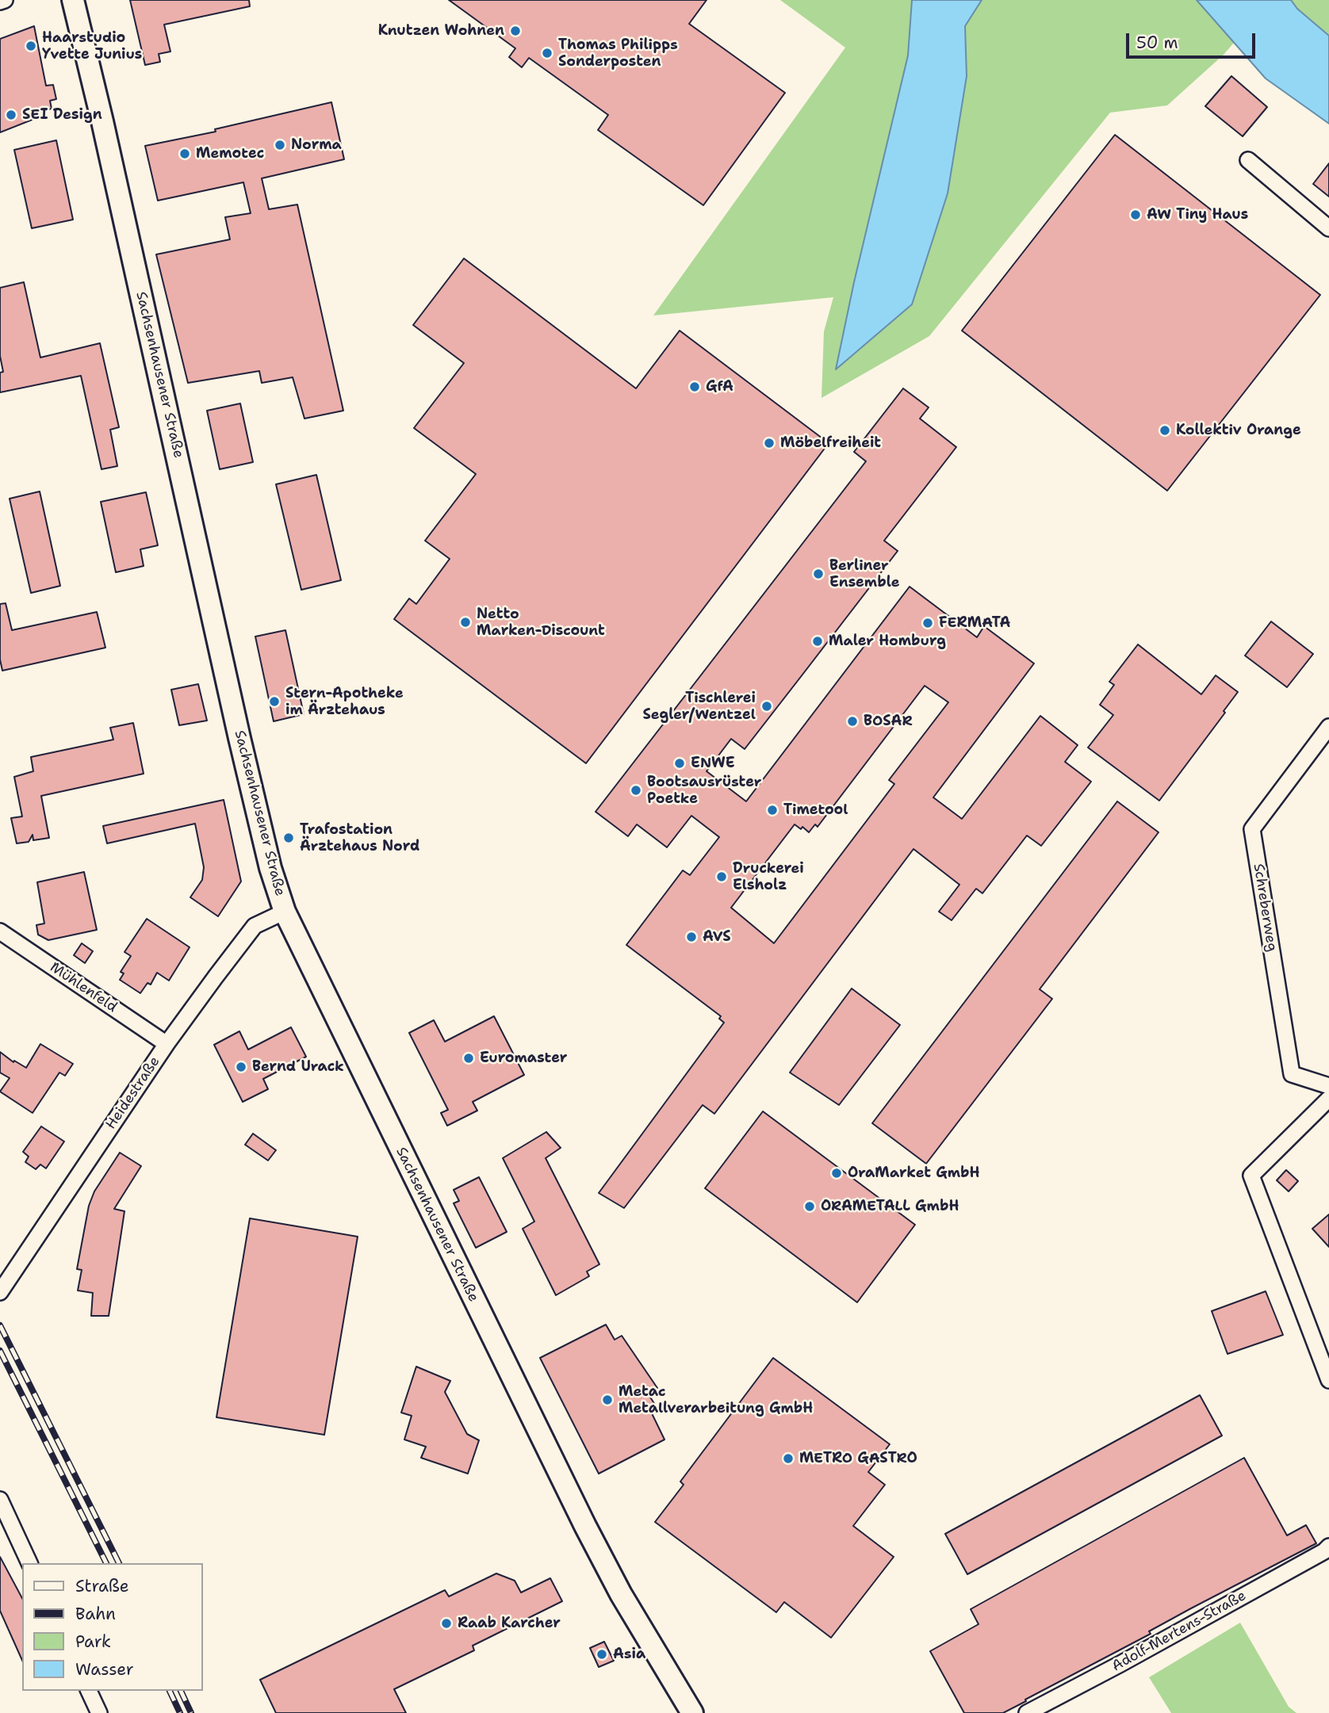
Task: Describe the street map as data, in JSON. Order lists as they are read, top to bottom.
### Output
{
  "streets": {
    "main road": ["Sachsenhausener Straße"],
    "street": [
      "Schreberweg",
      "Mühlenfeld",
      "Heidestraße",
      "Adolf-Mertens-Straße"
    ]
  },
  "crossings": [
    ["Sachsenhausener Straße", "Heidestraße"],
    ["Mühlenfeld", "Heidestraße"]
  ],
  "places": [
    "Knutzen Wohnen",
    "Haarstudio Yvette Junius",
    "Thomas Philipps Sonderposten",
    "SEI Design",
    "Norma",
    "Memotec",
    "AW Tiny Haus",
    "GfA",
    "Kollektiv Orange",
    "Möbelfreiheit",
    "Berliner Ensemble",
    "Netto Marken-Discount",
    "FERMATA",
    "Maler Homburg",
    "Stern-Apotheke im Ärztehaus",
    "Tischlerei Segler/Wentzel",
    "BOSAR",
    "ENWE",
    "Bootsausrüster Poetke",
    "Timetool",
    "Trafostation Ärztehaus Nord",
    "Druckerei Elsholz",
    "AVS",
    "Euromaster",
    "Bernd Urack",
    "OraMarket GmbH",
    "ORAMETALL GmbH",
    "Metac Metallverarbeitung GmbH",
    "METRO GASTRO",
    "Raab Karcher",
    "Asia"
  ],
  "legend": [
    "Straße",
    "Bahn",
    "Park",
    "Wasser"
  ],
  "scale_bar": "50 m"
}
